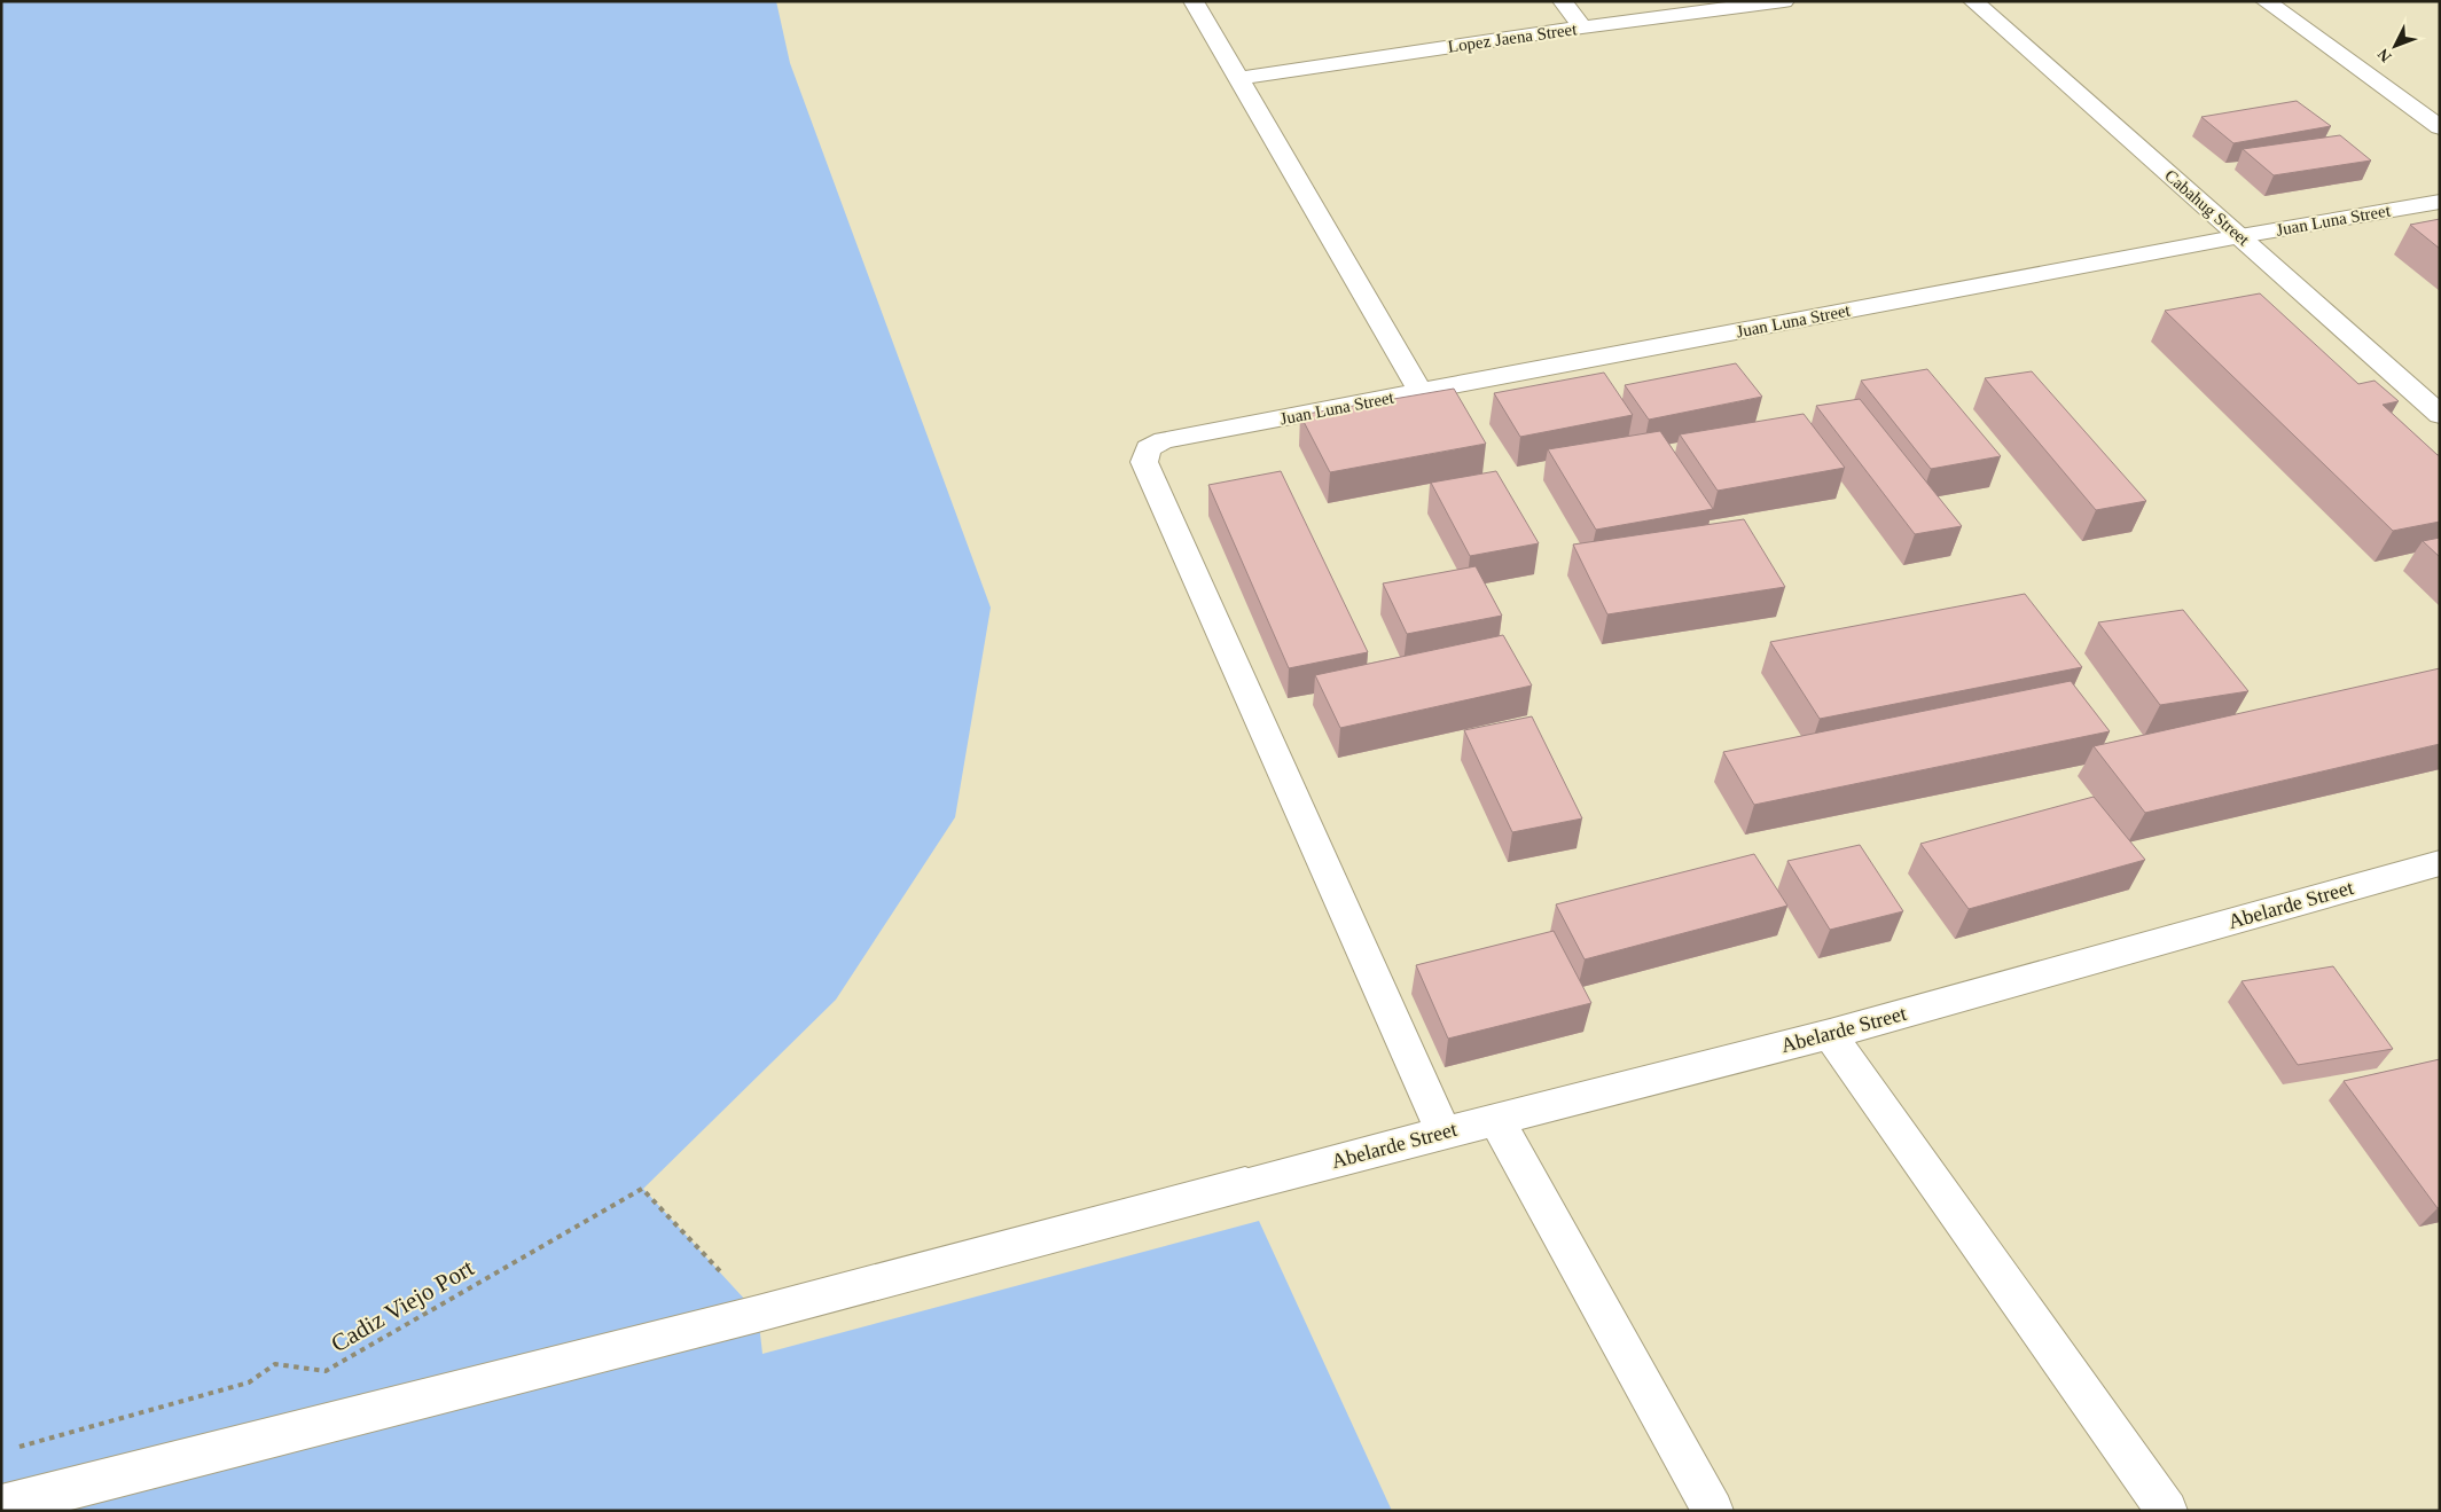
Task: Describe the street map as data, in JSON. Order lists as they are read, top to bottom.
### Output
{
  "streets": {
    "street": [
      "Lopez Jaena Street",
      "Cabahug Street",
      "Juan Luna Street",
      "Abelarde Street"
    ],
    "path": ["Cadiz Viejo Port"]
  },
  "crossings": [
    ["Cabahug Street", "Juan Luna Street"],
    ["Juan Luna Street", "Abelarde Street"]
  ],
  "north": "bottom left"
}
